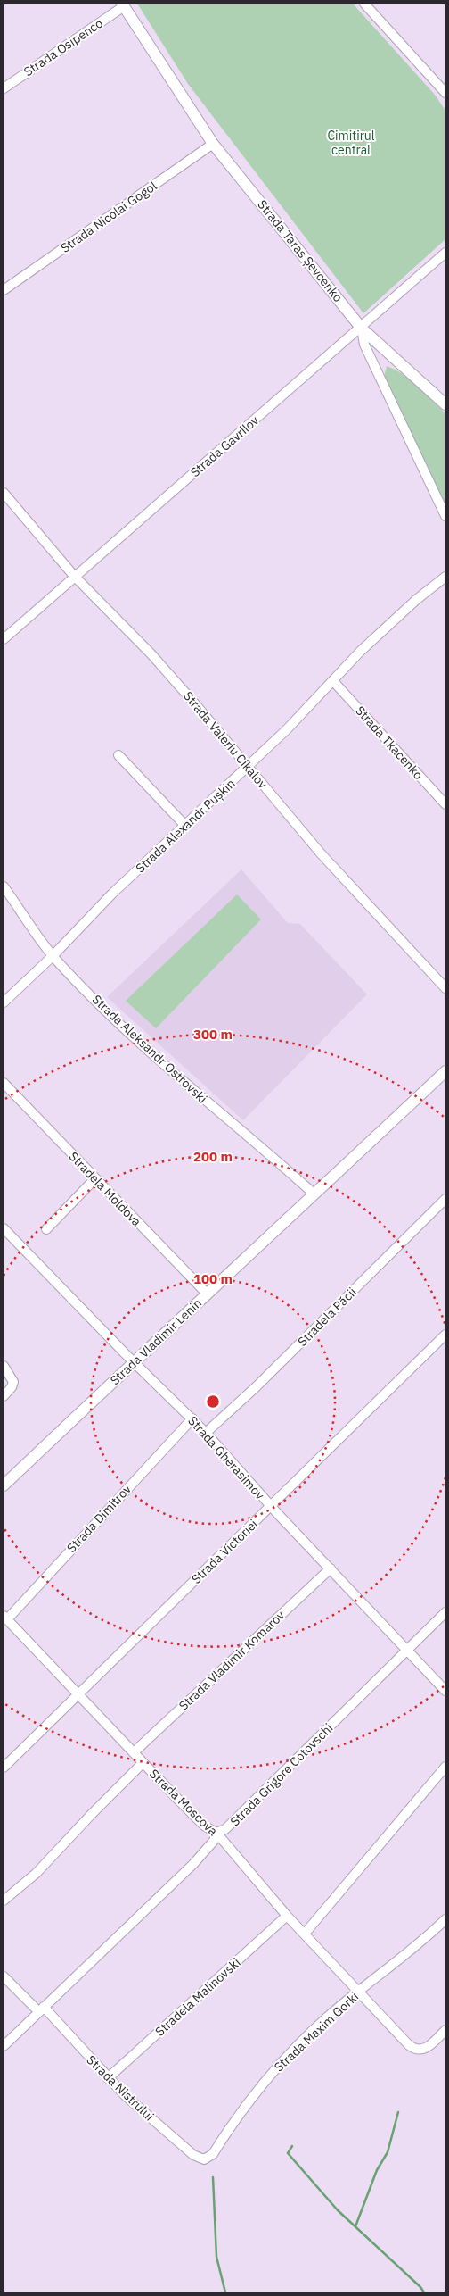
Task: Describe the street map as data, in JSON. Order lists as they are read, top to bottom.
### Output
{
  "streets": {
    "main road": ["Strada Taras Șevcenko", "Strada Vladimir Lenin"],
    "street": [
      "Strada Osipenco",
      "Strada Nicolai Gogol",
      "Strada Gavrilov",
      "Strada Valeriu Cikalov",
      "Strada Tkacenko",
      "Strada Alexandr Pușkin",
      "Strada Aleksandr Ostrovski",
      "Stradela Moldova",
      "Stradela Păcii",
      "Strada Gherasimov",
      "Strada Dimitrov",
      "Strada Victoriei",
      "Strada Vladimir Komarov",
      "Strada Grigore Cotovschi",
      "Strada Moscova",
      "Stradela Malinovski",
      "Strada Maxim Gorki",
      "Strada Nistrului"
    ]
  },
  "crossings": [
    ["Strada Osipenco", "Strada Taras Șevcenko"],
    ["Strada Nicolai Gogol", "Strada Taras Șevcenko"],
    ["Strada Taras Șevcenko", "Strada Gavrilov"],
    ["Strada Gavrilov", "Strada Valeriu Cikalov"],
    ["Strada Valeriu Cikalov", "Strada Alexandr Pușkin"],
    ["Strada Tkacenko", "Strada Alexandr Pușkin"],
    ["Strada Alexandr Pușkin", "Strada Aleksandr Ostrovski"],
    ["Strada Aleksandr Ostrovski", "Strada Vladimir Lenin"],
    ["Stradela Moldova", "Strada Vladimir Lenin"],
    ["Stradela Păcii", "Strada Gherasimov"],
    ["Strada Vladimir Lenin", "Strada Gherasimov"],
    ["Strada Gherasimov", "Strada Dimitrov"],
    ["Strada Gherasimov", "Strada Victoriei"],
    ["Strada Gherasimov", "Strada Vladimir Komarov"],
    ["Strada Gherasimov", "Strada Grigore Cotovschi"],
    ["Strada Dimitrov", "Strada Moscova"],
    ["Strada Victoriei", "Strada Moscova"],
    ["Strada Vladimir Komarov", "Strada Moscova"],
    ["Strada Grigore Cotovschi", "Strada Moscova"],
    ["Strada Grigore Cotovschi", "Strada Nistrului"],
    ["Strada Moscova", "Stradela Malinovski"],
    ["Strada Moscova", "Strada Maxim Gorki"],
    ["Stradela Malinovski", "Strada Nistrului"],
    ["Strada Maxim Gorki", "Strada Nistrului"]
  ],
  "parks": ["Cimitirul central"],
  "rings": ["300 m", "200 m", "100 m"]
}
